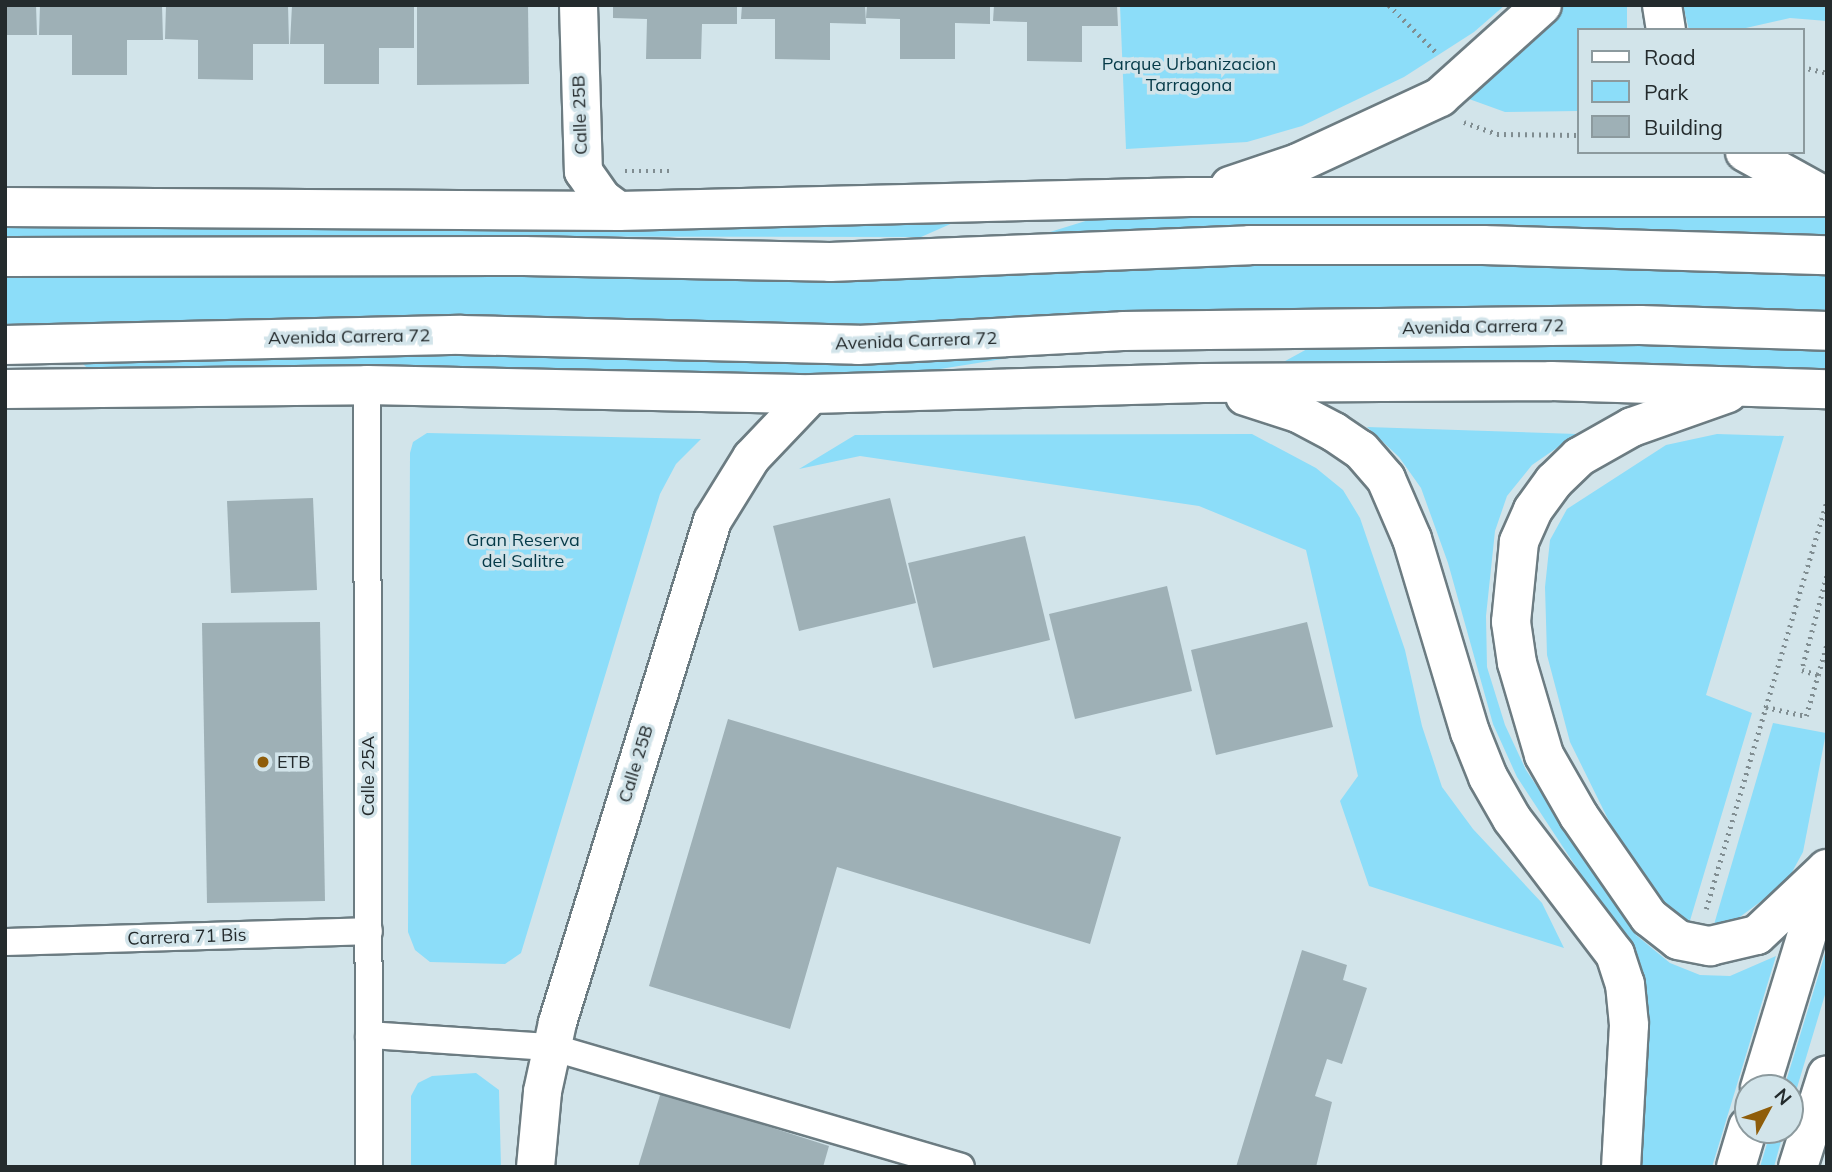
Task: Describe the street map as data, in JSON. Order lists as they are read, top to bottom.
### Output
{
  "streets": {
    "main road": ["Avenida Carrera 72"],
    "street": ["Calle 25B", "Calle 25A", "Carrera 71 Bis"]
  },
  "crossings": [
    ["Calle 25A", "Carrera 71 Bis"]
  ],
  "parks": ["Parque Urbanizacion Tarragona", "Gran Reserva del Salitre"],
  "places": ["ETB"],
  "legend": ["Road", "Park", "Building"],
  "north": "top right"
}
